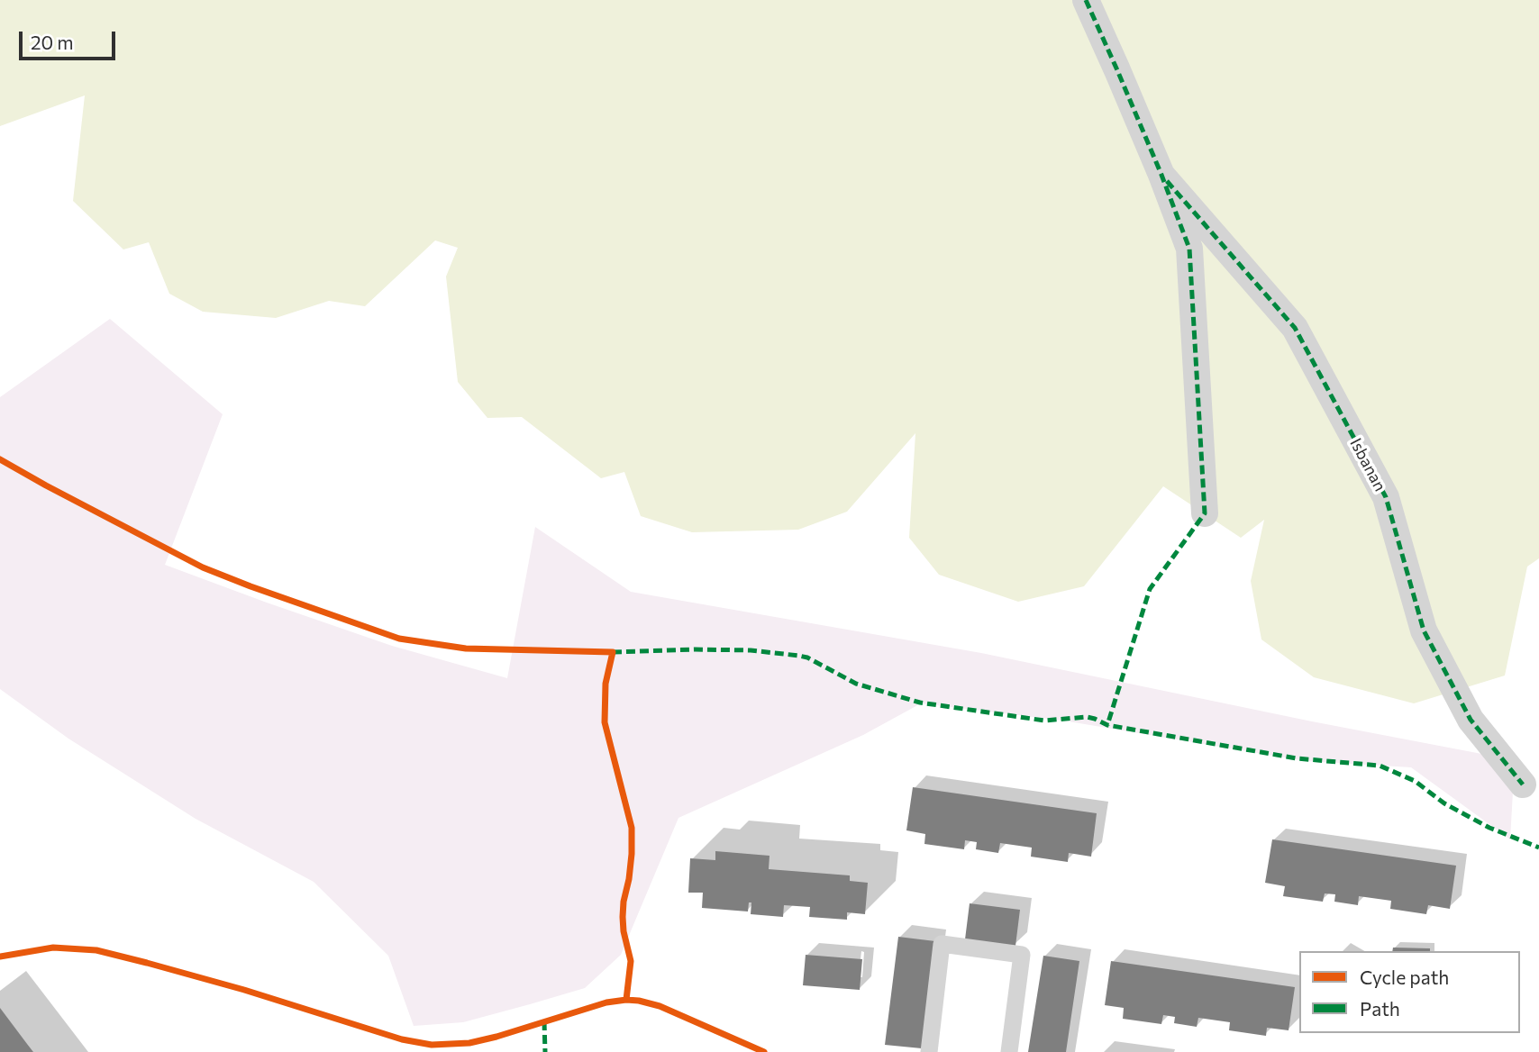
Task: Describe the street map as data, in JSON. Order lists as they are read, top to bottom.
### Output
{
  "streets": {
    "street": ["Isbanan"]
  },
  "legend": ["Cycle path", "Path"],
  "scale_bar": "20 m"
}
